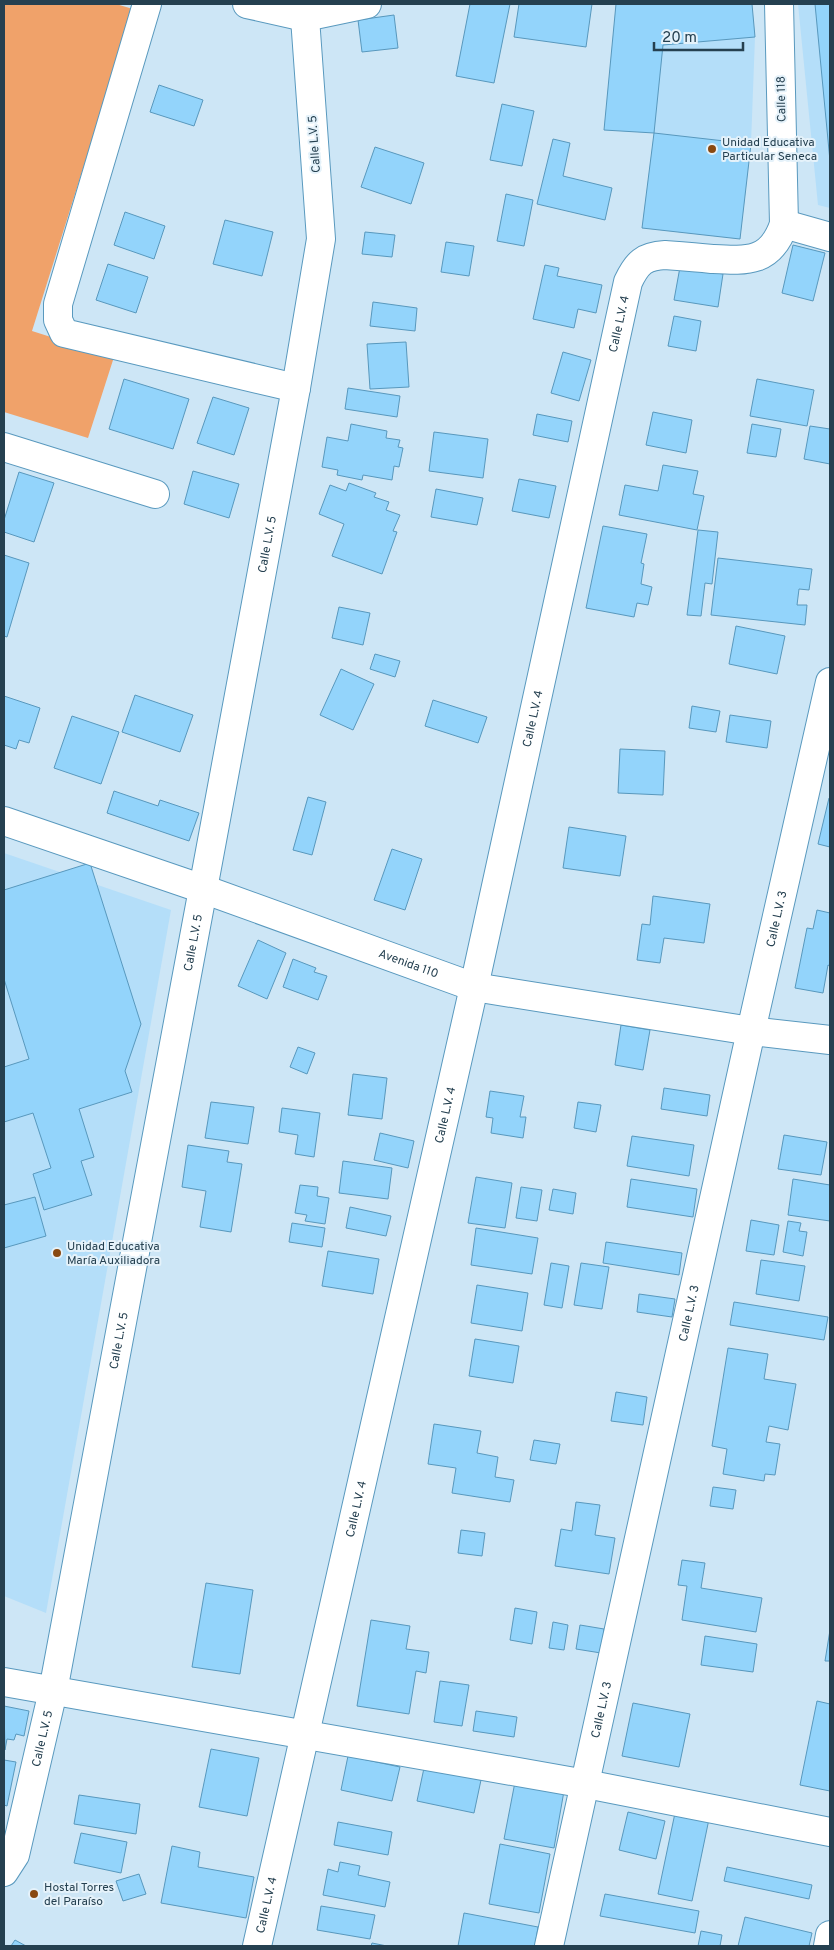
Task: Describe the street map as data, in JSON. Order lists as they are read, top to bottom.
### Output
{
  "streets": {
    "street": [
      "Calle 118",
      "Calle L.V. 5",
      "Calle L.V. 4",
      "Calle L.V. 3",
      "Avenida 110"
    ]
  },
  "crossings": [
    ["Calle 118", "Calle L.V. 4"],
    ["Calle L.V. 5", "Avenida 110"],
    ["Calle L.V. 4", "Avenida 110"],
    ["Calle L.V. 3", "Avenida 110"]
  ],
  "places": ["Unidad Educativa Particular Seneca", "Unidad Educativa María Auxiliadora", "Hostal Torres del Paraíso"],
  "scale_bar": "20 m"
}
